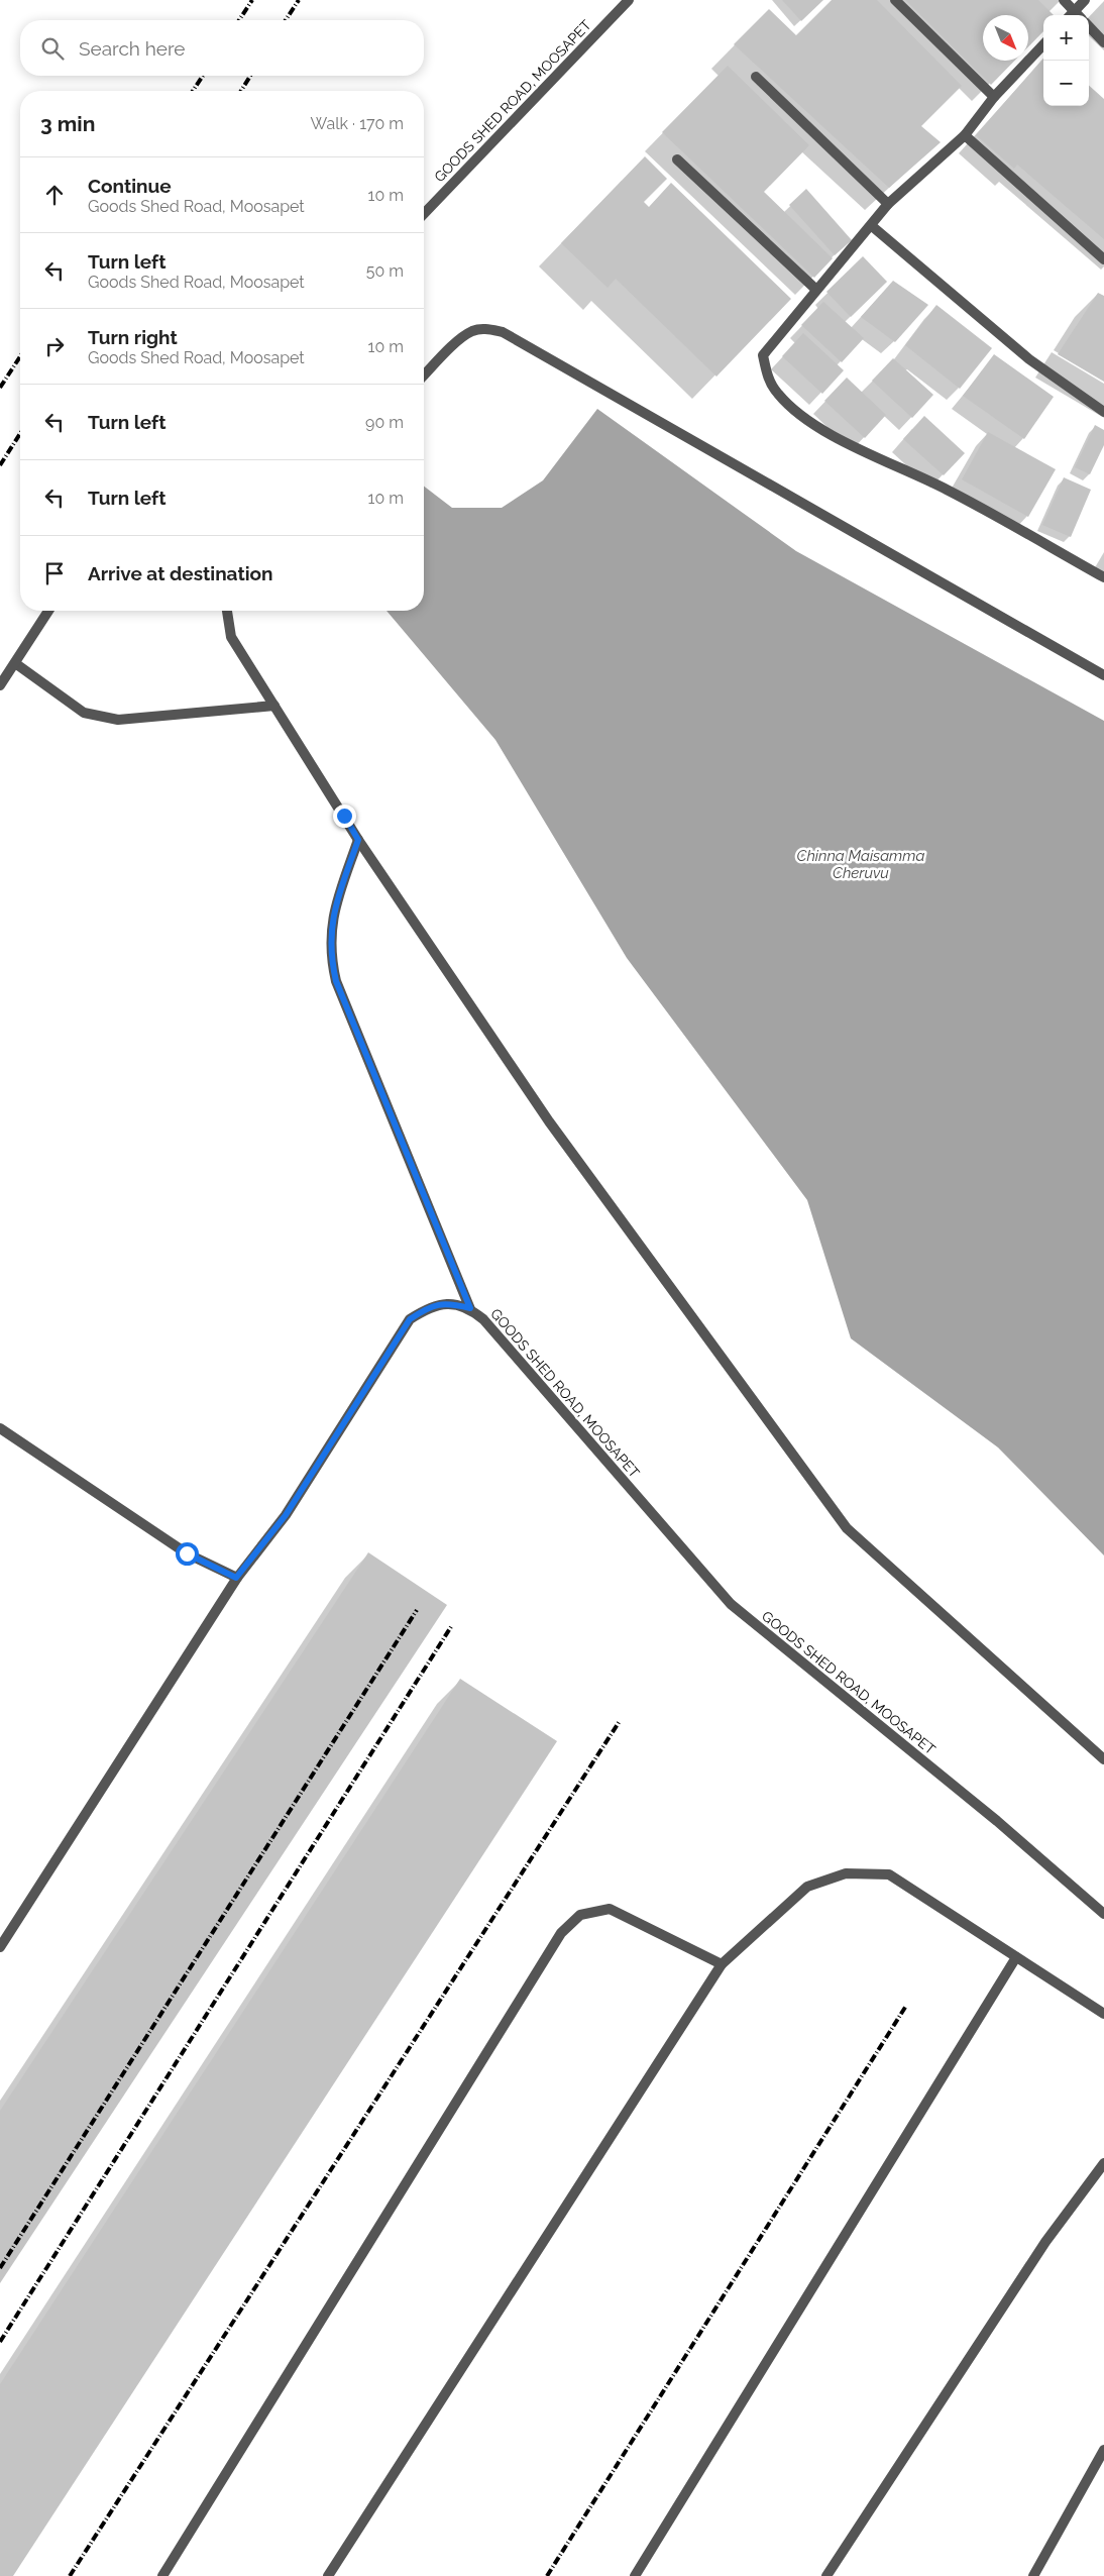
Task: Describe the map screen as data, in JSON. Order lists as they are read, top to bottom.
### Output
{
  "streets": {
    "street": ["GOODS SHED ROAD, MOOSAPET"]
  },
  "water": ["Chinna Maisamma Cheruvu"],
  "north": "bottom right",
  "page": {
    "map_buttons": ["+", "−"],
    "search": "Search here",
    "heading": ["3 min", "Walk · 170 m"],
    "list": [
      ["Continue", "Goods Shed Road, Moosapet", "10 m"],
      ["Turn left", "Goods Shed Road, Moosapet", "50 m"],
      ["Turn right", "Goods Shed Road, Moosapet", "10 m"],
      ["Turn left", "90 m"],
      ["Turn left", "10 m"],
      "Arrive at destination"
    ]
  }
}
